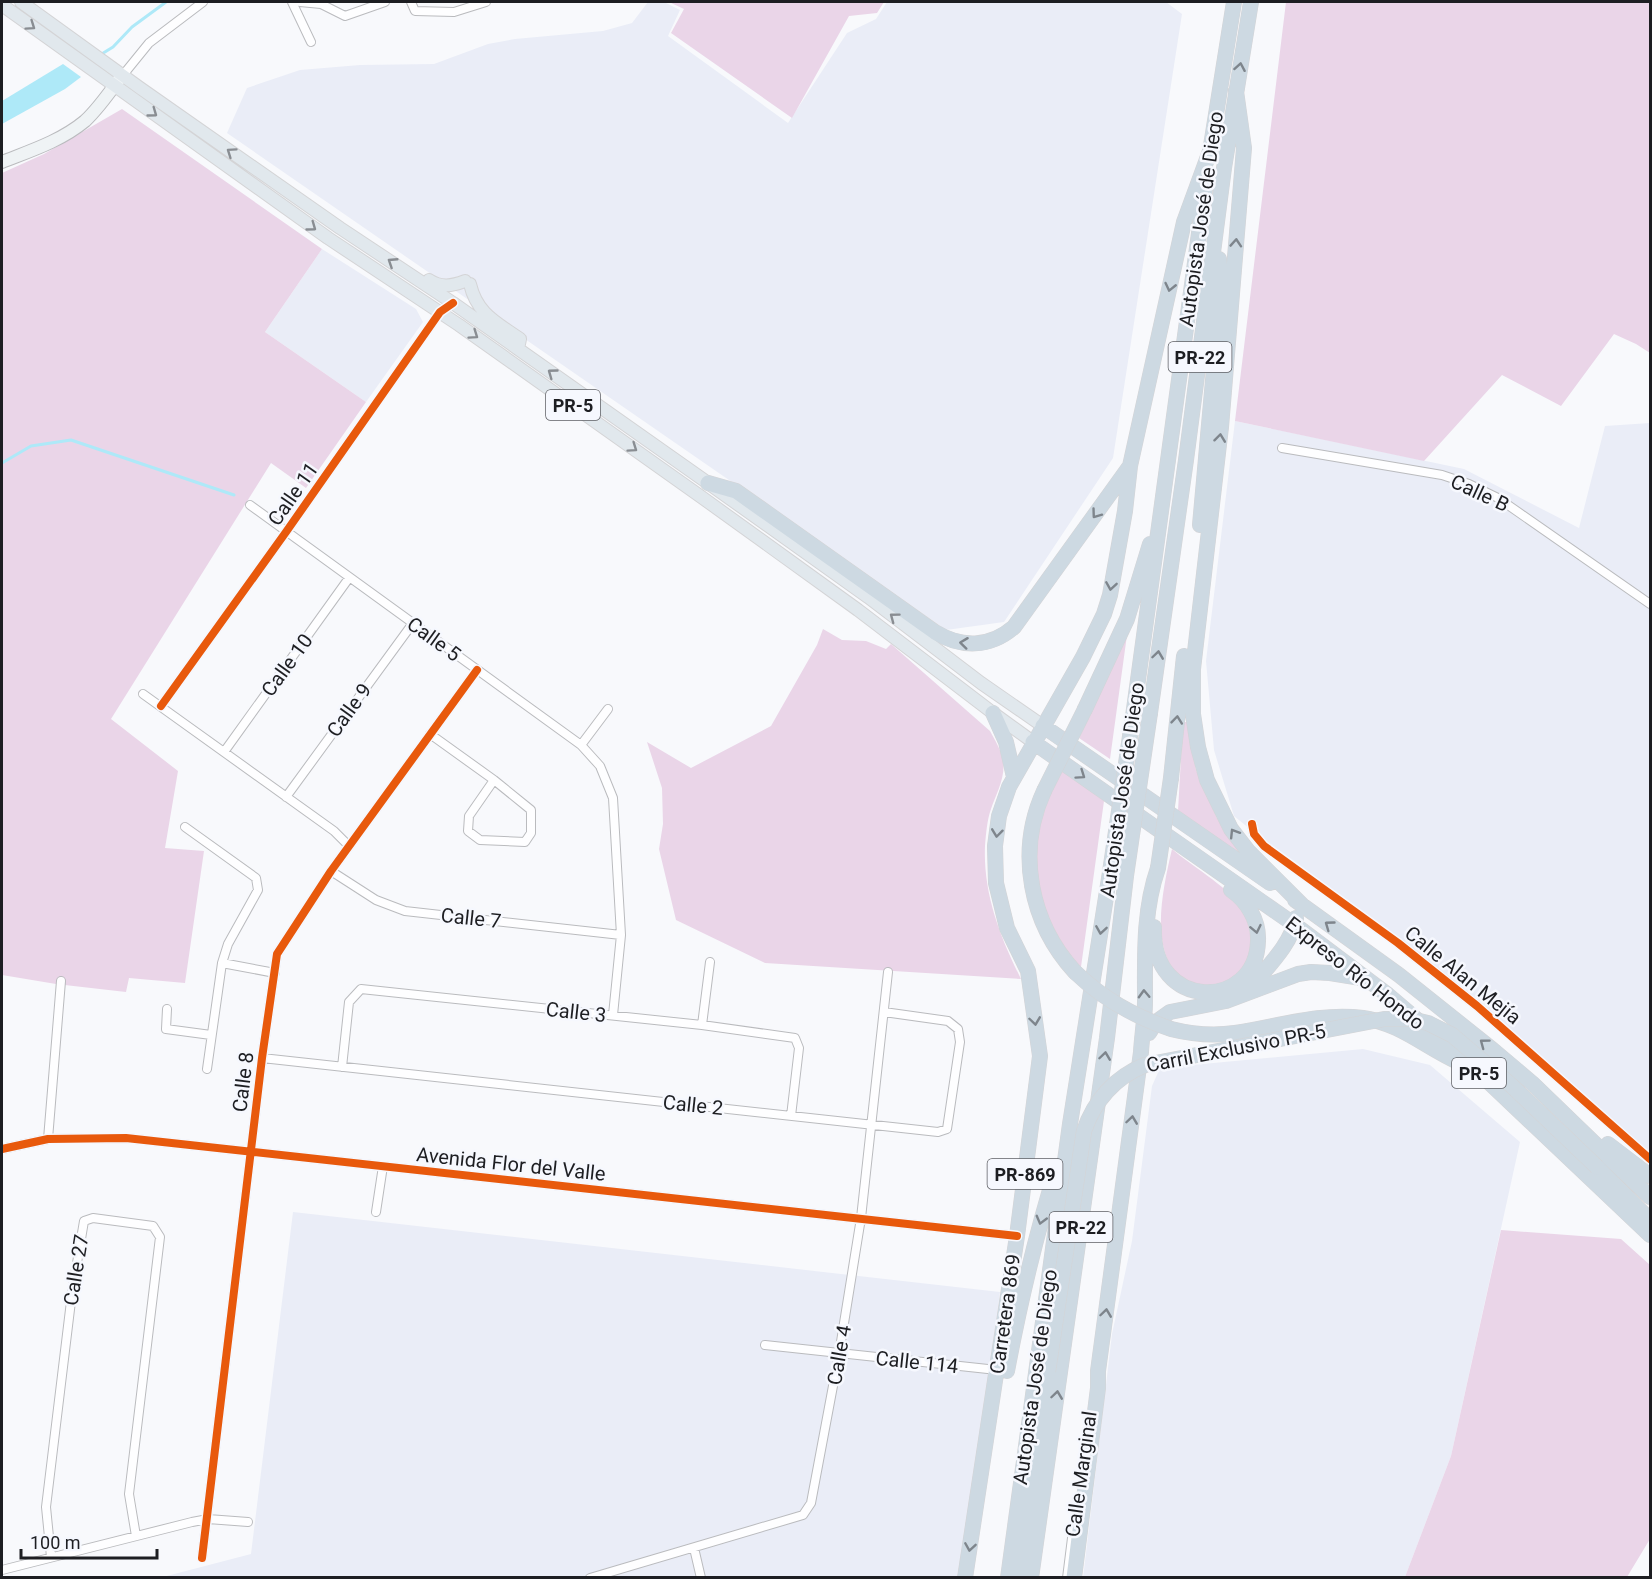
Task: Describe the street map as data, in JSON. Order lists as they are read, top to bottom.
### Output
{
  "streets": {
    "highway": [
      "Autopista José de Diego",
      "PR-22",
      "PR-5",
      "Expreso Río Hondo",
      "Carril Exclusivo PR-5",
      "PR-869",
      "Carretera 869",
      "Calle Marginal"
    ],
    "street": [
      "Calle B",
      "Calle 11",
      "Calle 5",
      "Calle 10",
      "Calle 9",
      "Calle 7",
      "Calle Alan Mejía",
      "Calle 3",
      "Calle 8",
      "Calle 2",
      "Avenida Flor del Valle",
      "Calle 27",
      "Calle 4",
      "Calle 114"
    ]
  },
  "crossings": [
    ["Autopista José de Diego", "Carretera 869"],
    ["PR-5", "Calle 11"],
    ["PR-5", "Expreso Río Hondo"],
    ["PR-5", "Carretera 869"],
    ["Calle 11", "Calle 5"],
    ["Calle 5", "Calle 10"],
    ["Calle 5", "Calle 9"],
    ["Calle 5", "Calle 7"],
    ["Calle 5", "Calle 3"],
    ["Calle 5", "Calle 8"],
    ["Calle 7", "Calle 8"],
    ["Expreso Río Hondo", "Carretera 869"],
    ["Calle 3", "Calle 2"],
    ["Calle 8", "Calle 2"],
    ["Calle 8", "Avenida Flor del Valle"],
    ["Calle 2", "Calle 4"],
    ["Avenida Flor del Valle", "Carretera 869"],
    ["Avenida Flor del Valle", "Calle 4"],
    ["Carretera 869", "Calle 114"],
    ["Calle 4", "Calle 114"]
  ],
  "scale_bar": "100 m"
}
